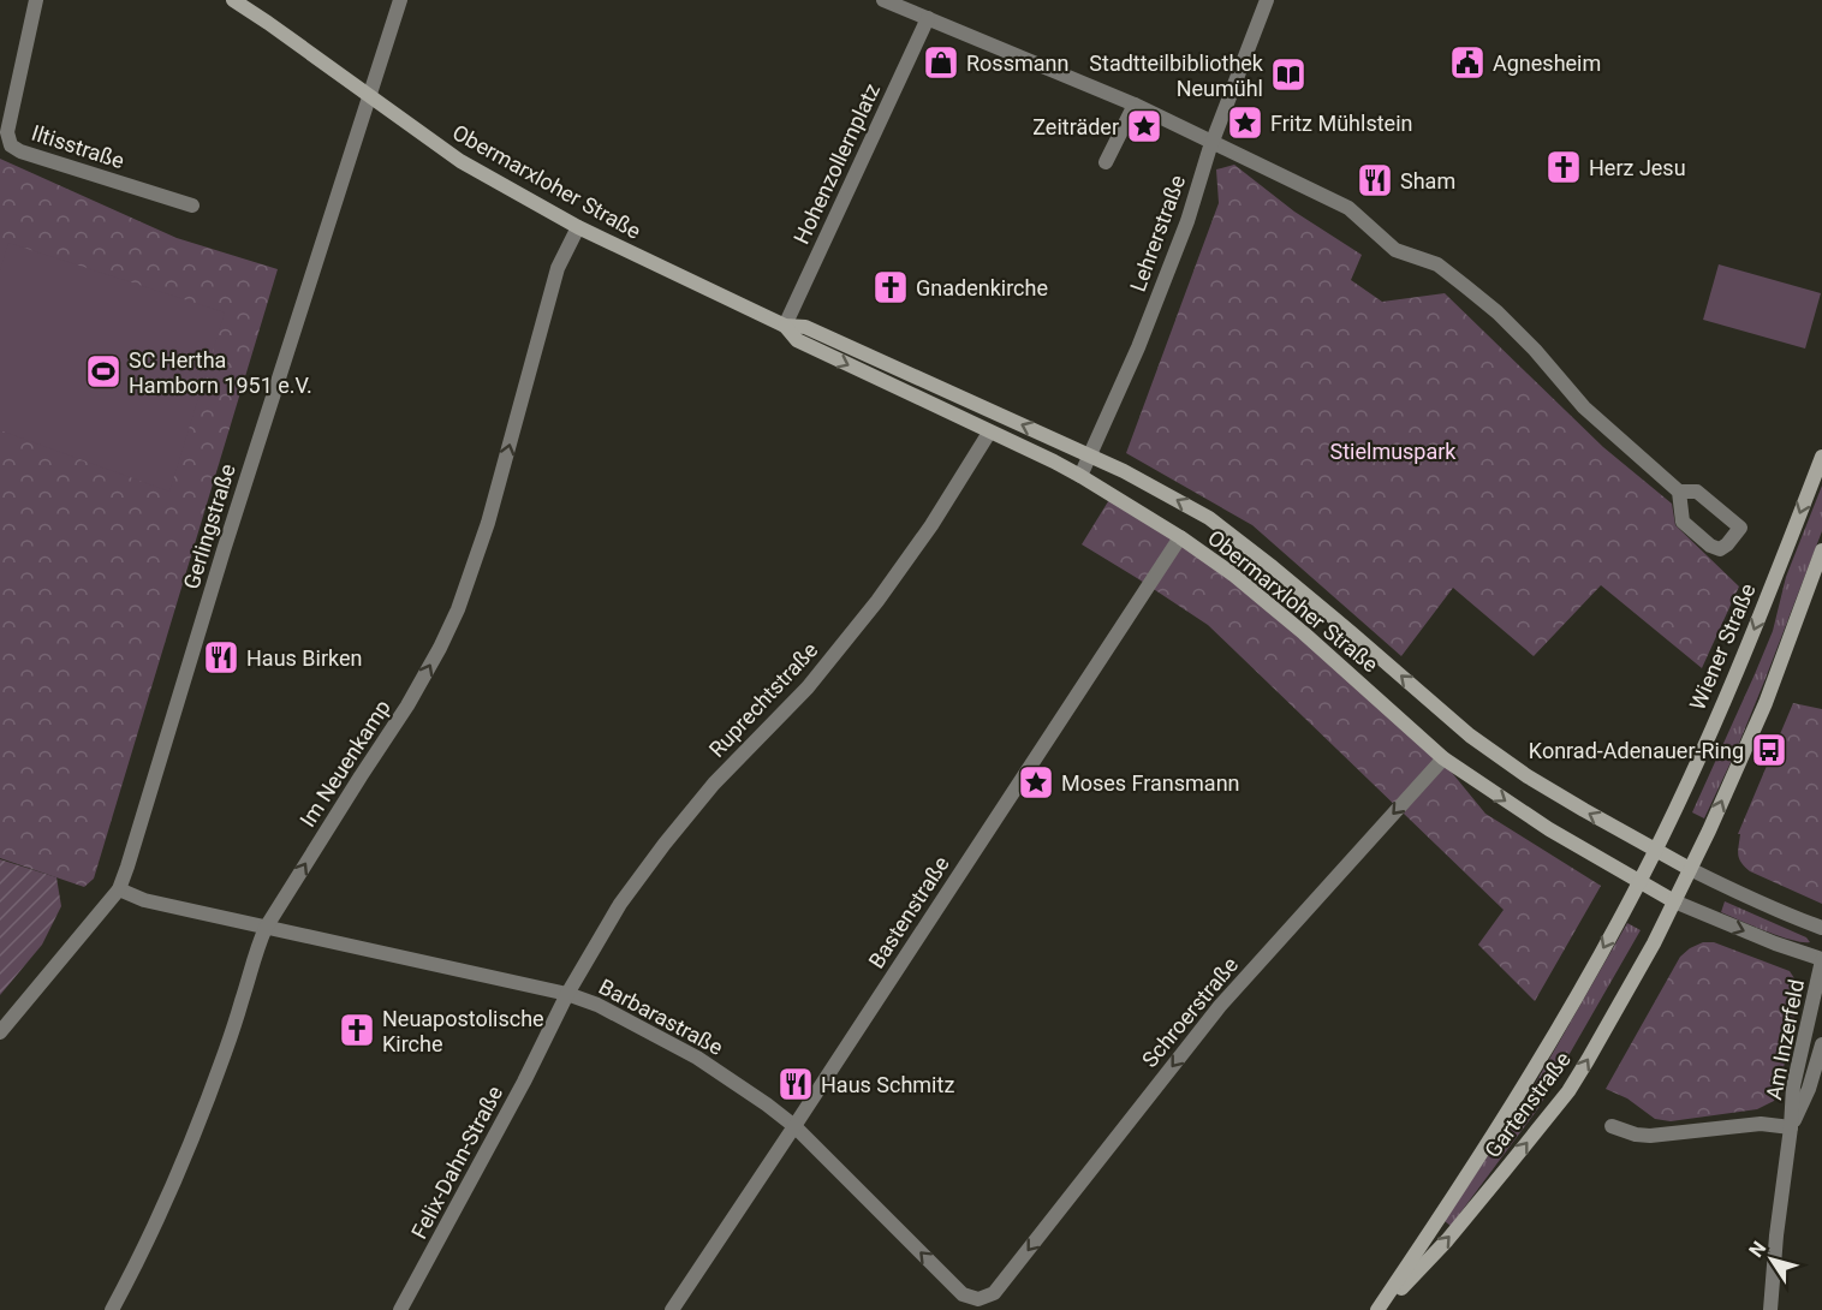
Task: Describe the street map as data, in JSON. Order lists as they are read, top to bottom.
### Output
{
  "streets": {
    "street": [
      "Iltisstraße",
      "Hohenzollernplatz",
      "Obermarxloher Straße",
      "Lehrerstraße",
      "Gerlingstraße",
      "Wiener Straße",
      "Ruprechtstraße",
      "Im Neuenkamp",
      "Bastenstraße",
      "Schroerstraße",
      "Barbarastraße",
      "Am Inzerfeld",
      "Gartenstraße",
      "Felix-Dahn-Straße"
    ]
  },
  "crossings": [
    ["Hohenzollernplatz", "Obermarxloher Straße"],
    ["Obermarxloher Straße", "Lehrerstraße"],
    ["Obermarxloher Straße", "Gerlingstraße"],
    ["Obermarxloher Straße", "Wiener Straße"],
    ["Obermarxloher Straße", "Ruprechtstraße"],
    ["Obermarxloher Straße", "Im Neuenkamp"],
    ["Obermarxloher Straße", "Bastenstraße"],
    ["Obermarxloher Straße", "Schroerstraße"],
    ["Obermarxloher Straße", "Gartenstraße"],
    ["Gerlingstraße", "Barbarastraße"],
    ["Wiener Straße", "Gartenstraße"],
    ["Ruprechtstraße", "Barbarastraße"],
    ["Ruprechtstraße", "Felix-Dahn-Straße"],
    ["Im Neuenkamp", "Barbarastraße"],
    ["Bastenstraße", "Barbarastraße"],
    ["Schroerstraße", "Barbarastraße"],
    ["Barbarastraße", "Felix-Dahn-Straße"]
  ],
  "one_way": ["Im Neuenkamp", "Schroerstraße"],
  "parks": ["Stielmuspark"],
  "places": {
    "shop": ["Rossmann"],
    "public building": ["Agnesheim"],
    "library": ["Stadtteilbibliothek Neumühl"],
    "place": ["Fritz Mühlstein", "Zeiträder", "Moses Fransmann"],
    "church": ["Herz Jesu", "Gnadenkirche", "Neuapostolische Kirche"],
    "restaurant": ["Sham", "Haus Birken", "Haus Schmitz"],
    "sports": ["SC Hertha Hamborn 1951 e.V."],
    "bus stop": ["Konrad-Adenauer-Ring"]
  },
  "north": "top left"
}
